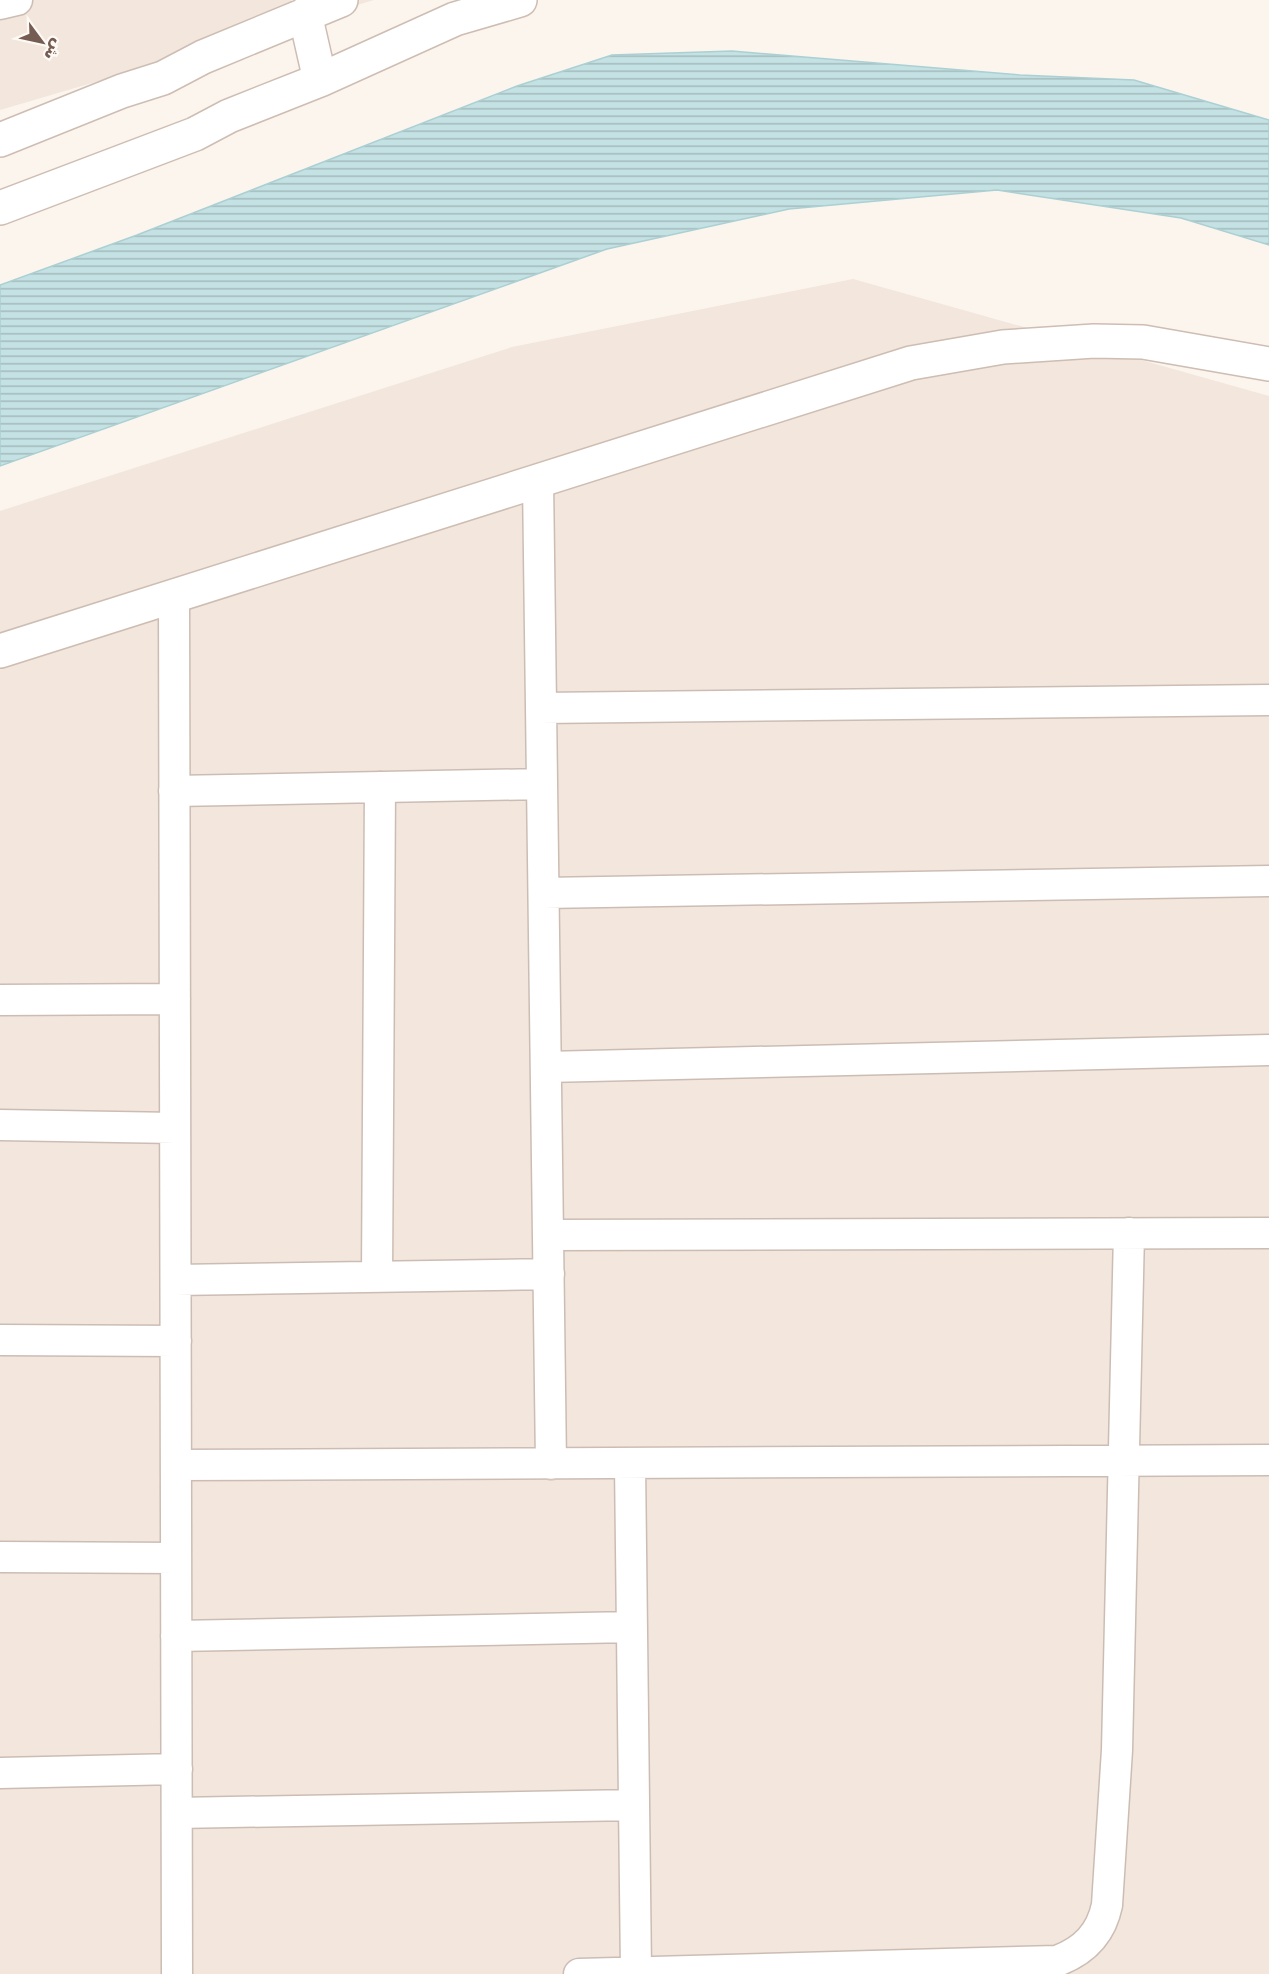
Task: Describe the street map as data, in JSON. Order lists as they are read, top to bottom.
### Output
{
  "north": "bottom right"
}
